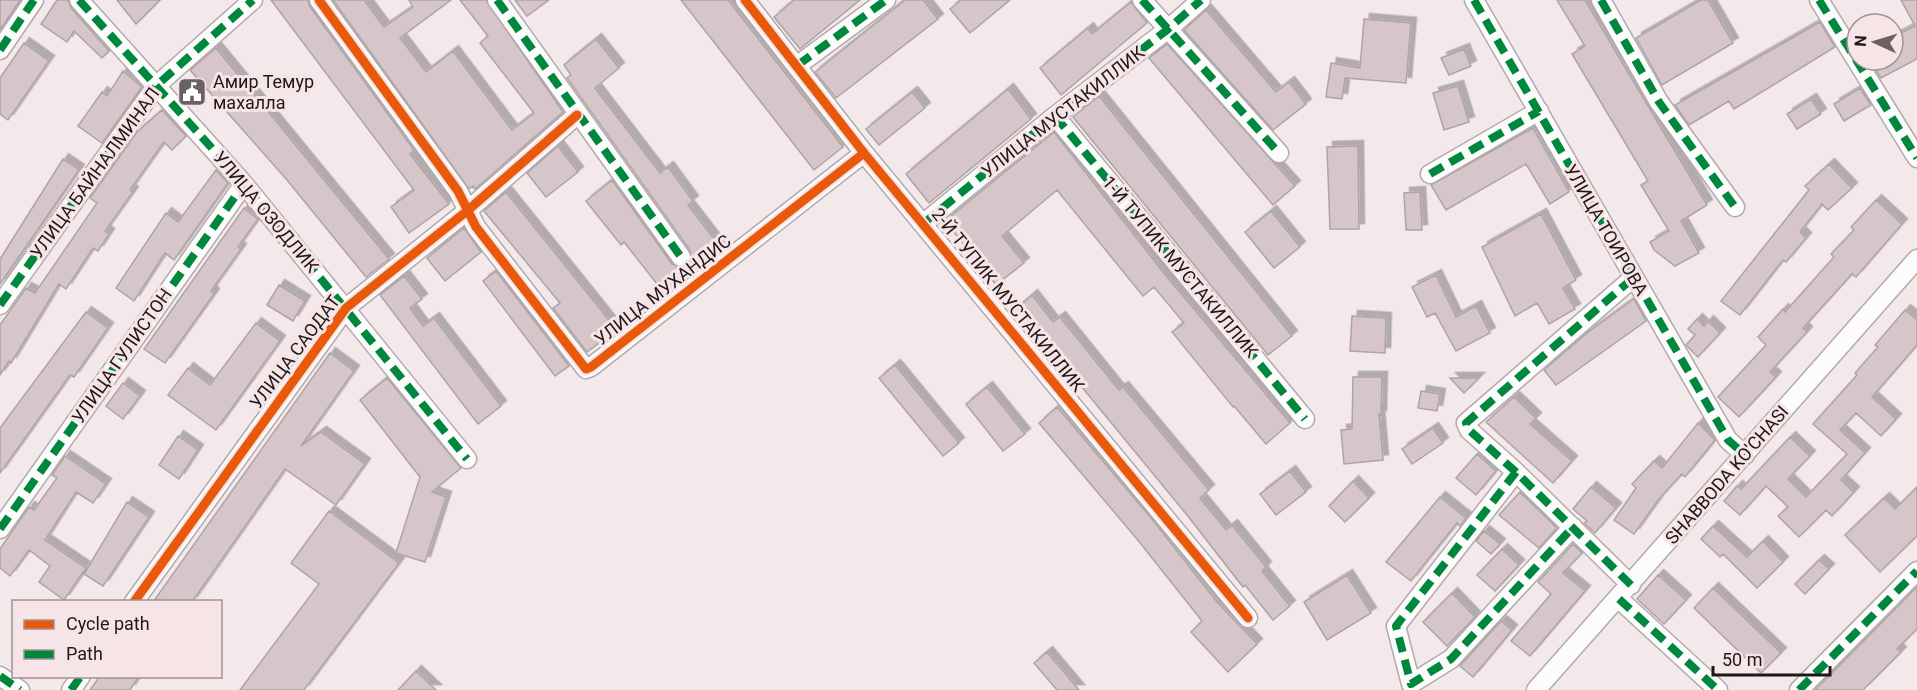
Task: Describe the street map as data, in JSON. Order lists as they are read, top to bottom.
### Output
{
  "streets": {
    "street": [
      "УЛИЦА МУСТАКИЛЛИК",
      "УЛИЦА БАЙНАЛМИНАЛ",
      "УЛИЦА ОЗОДЛИК",
      "УЛИЦА ТОИРОВА",
      "1-Й ТУПИК МУСТАКИЛЛИК",
      "УЛИЦА МУХАНДИС",
      "2-Й ТУПИК МУСТАКИЛЛИК",
      "УЛИЦА САОДАТ",
      "УЛИЦА ГУЛИСТОН",
      "SHABBODA KO'CHASI"
    ]
  },
  "crossings": [
    ["УЛИЦА МУСТАКИЛЛИК", "1-Й ТУПИК МУСТАКИЛЛИК"],
    ["УЛИЦА МУСТАКИЛЛИК", "2-Й ТУПИК МУСТАКИЛЛИК"],
    ["УЛИЦА БАЙНАЛМИНАЛ", "УЛИЦА ОЗОДЛИК"],
    ["УЛИЦА ОЗОДЛИК", "УЛИЦА САОДАТ"],
    ["УЛИЦА ОЗОДЛИК", "УЛИЦА ГУЛИСТОН"],
    ["УЛИЦА ТОИРОВА", "SHABBODA KO'CHASI"],
    ["УЛИЦА МУХАНДИС", "2-Й ТУПИК МУСТАКИЛЛИК"],
    ["УЛИЦА МУХАНДИС", "УЛИЦА САОДАТ"]
  ],
  "places": {
    "public building": ["Амир Темур махалла"]
  },
  "legend": ["Cycle path", "Path"],
  "scale_bar": "50 m",
  "north": "left"
}
